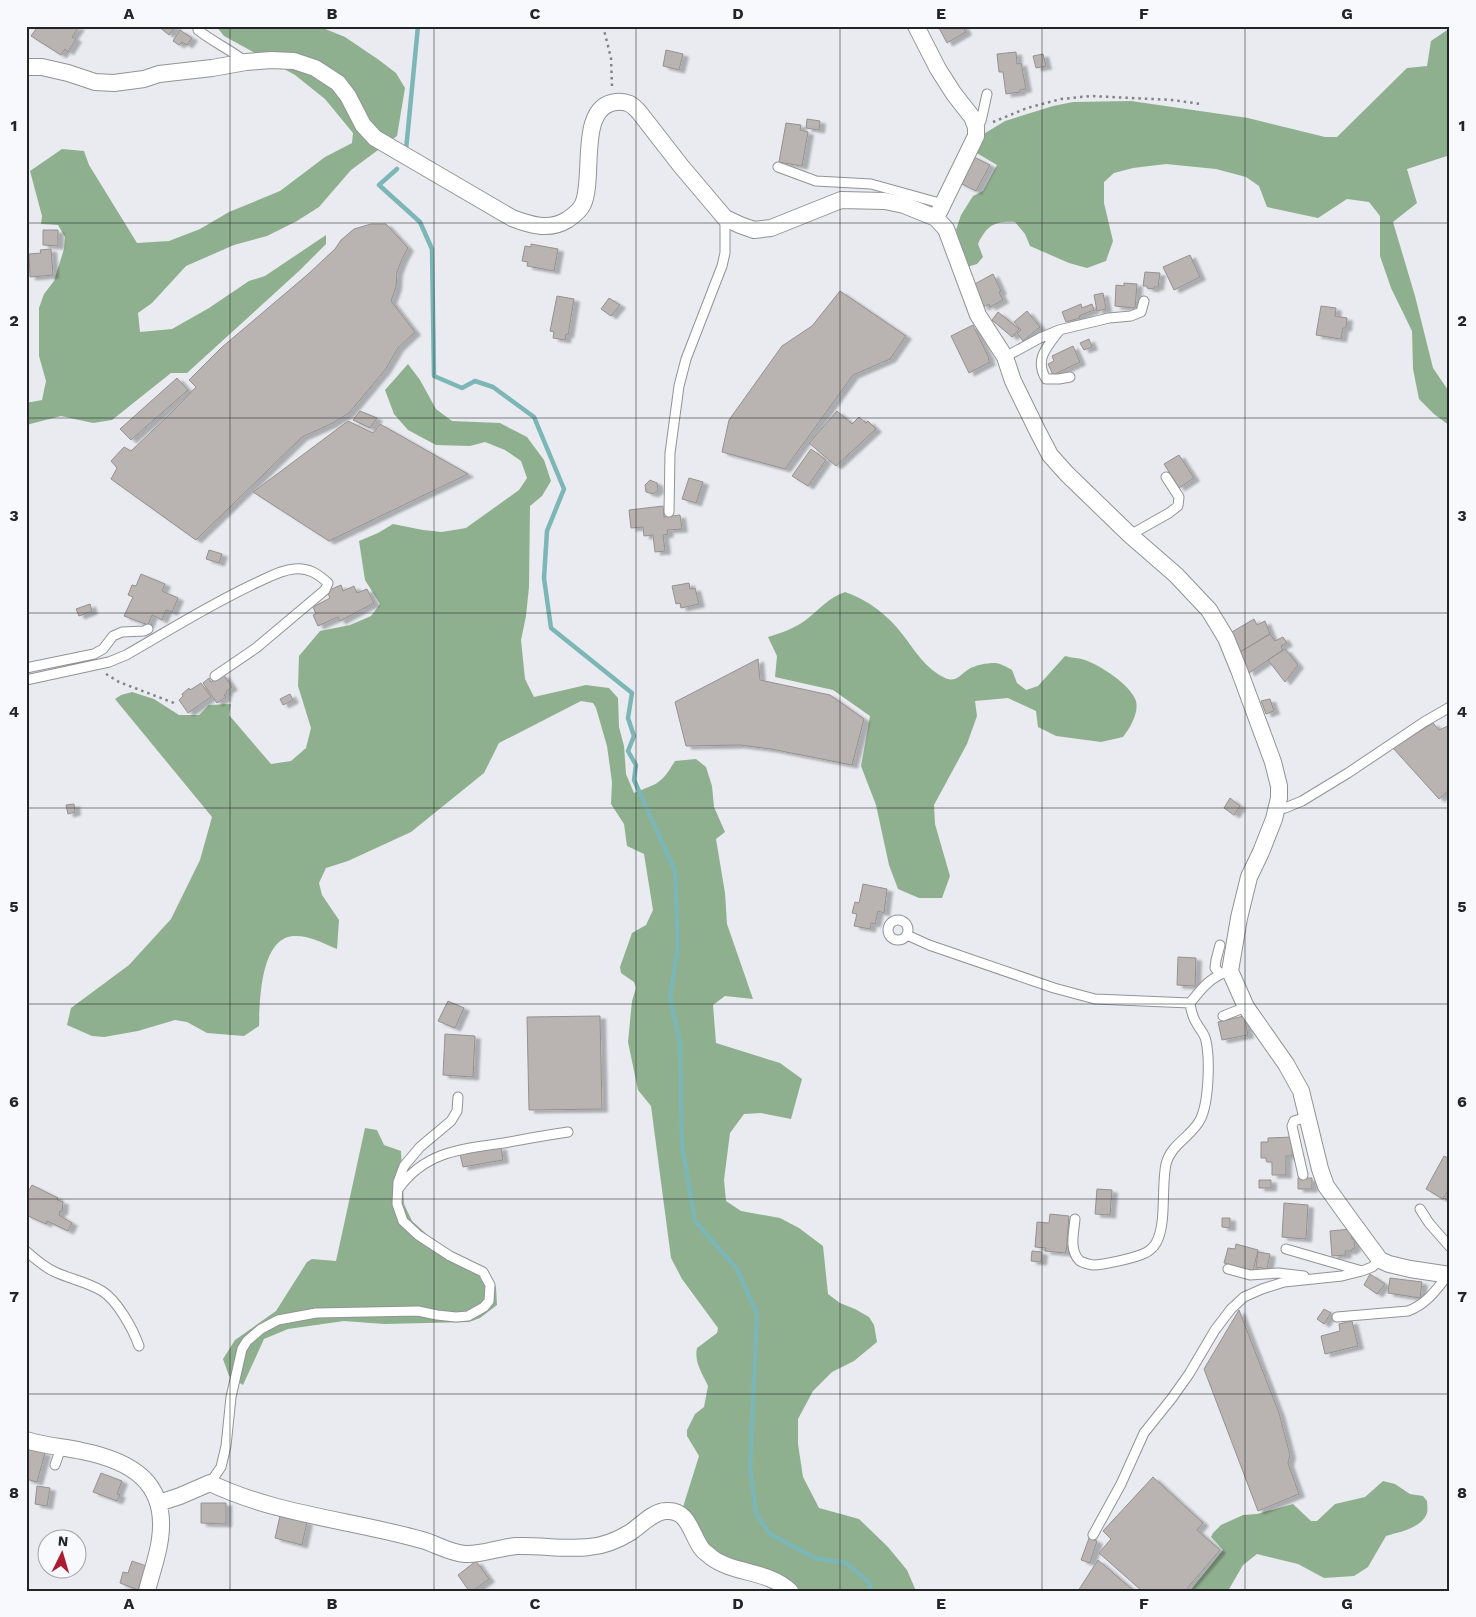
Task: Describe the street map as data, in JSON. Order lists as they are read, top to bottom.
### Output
{
  "north": "top",
  "grid": {
    "columns": [
      "A",
      "B",
      "C",
      "D",
      "E",
      "F",
      "G"
    ],
    "rows": [
      "1",
      "2",
      "3",
      "4",
      "5",
      "6",
      "7",
      "8"
    ]
  }
}
